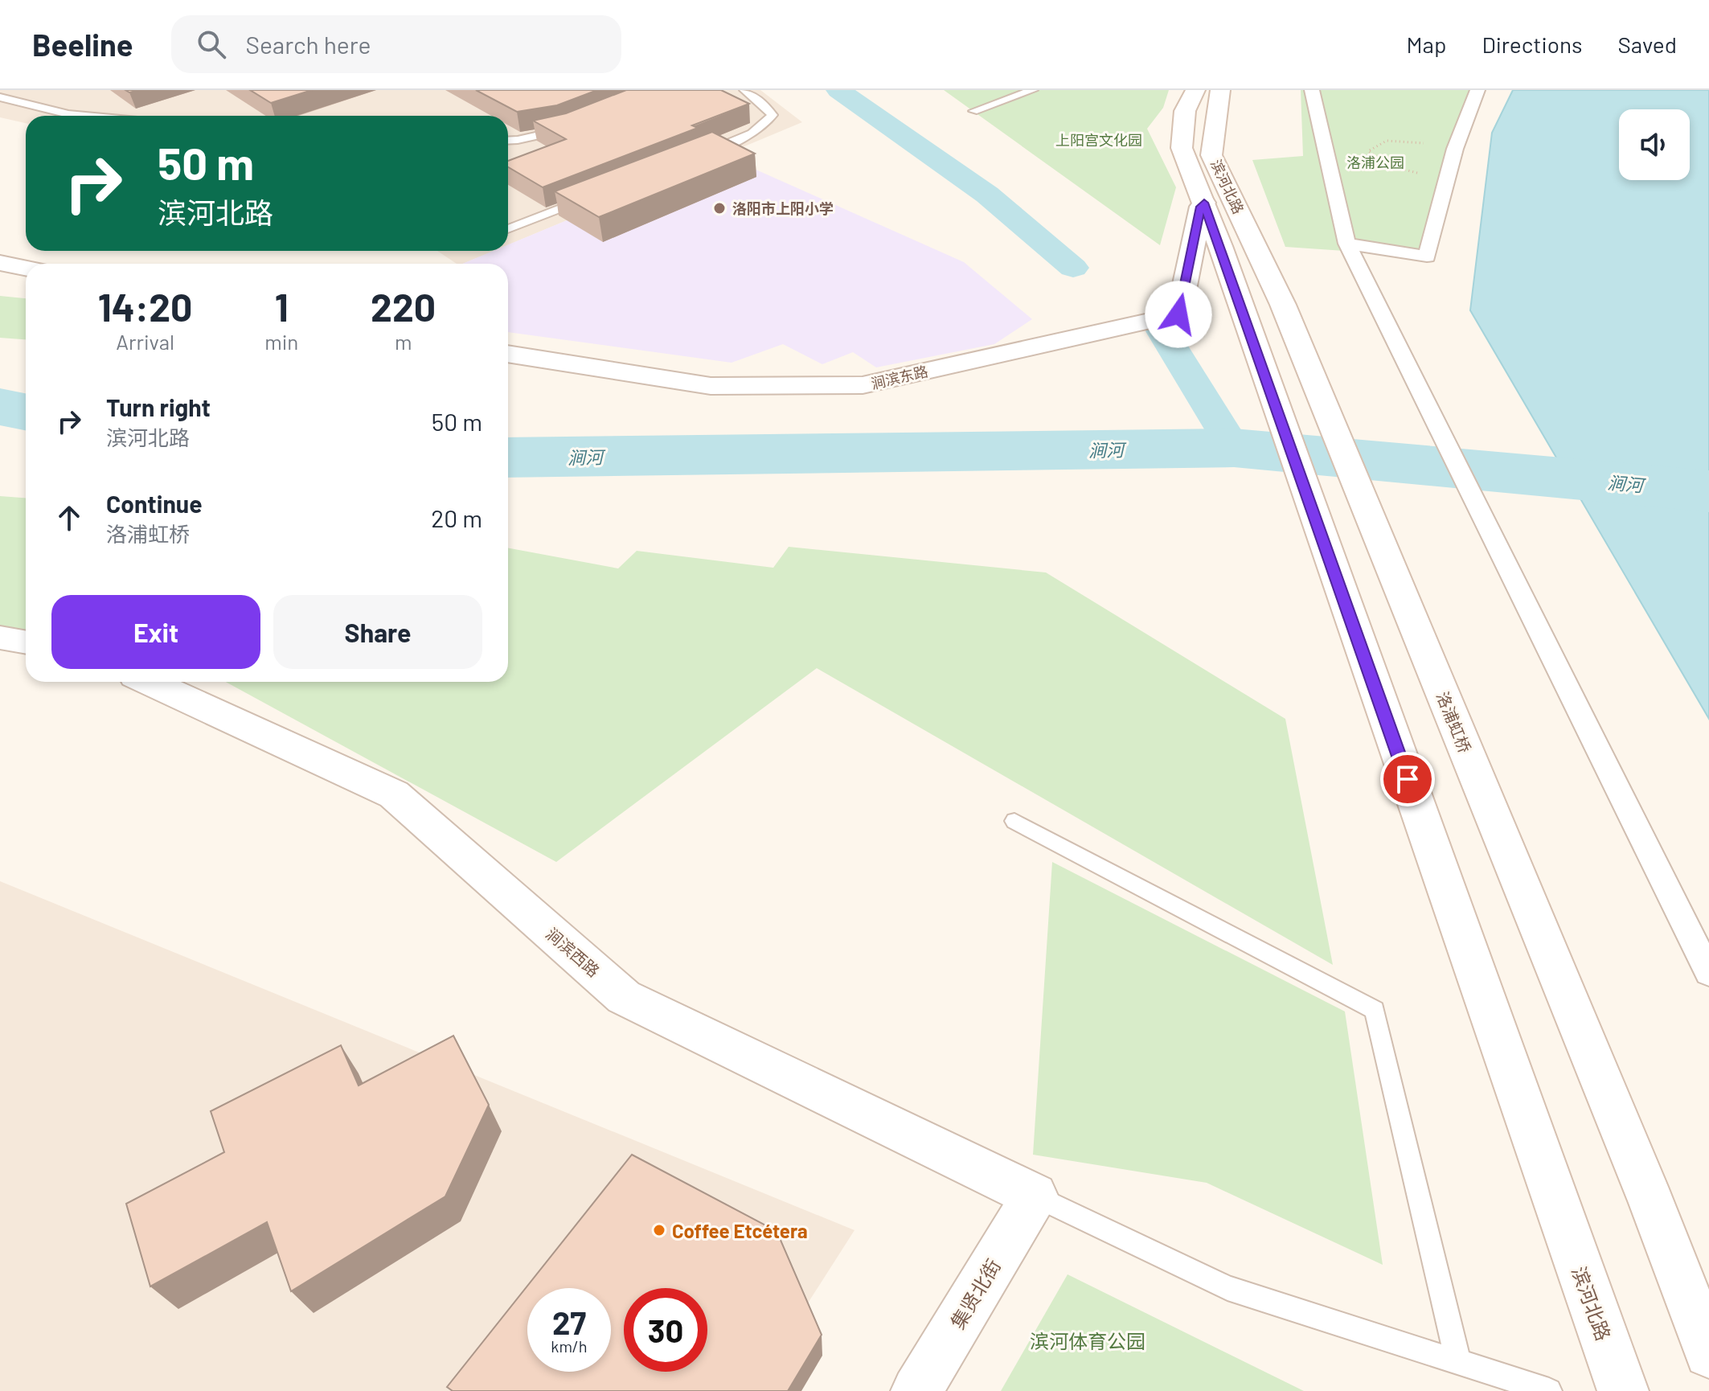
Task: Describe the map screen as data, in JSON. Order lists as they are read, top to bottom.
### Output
{
  "streets": {
    "main road": [
      "滨河北路",
      "涧滨东路",
      "洛浦虹桥",
      "涧滨西路",
      "集贤北街"
    ]
  },
  "crossings": [
    ["滨河北路", "涧滨东路"],
    ["滨河北路", "洛浦虹桥"],
    ["涧滨西路", "集贤北街"]
  ],
  "water": ["涧河"],
  "parks": ["上阳宫文化园", "洛浦公园", "滨河体育公园"],
  "places": ["洛阳市上阳小学", "Coffee Etcétera"],
  "page": {
    "header": "Beeline",
    "search": "Search here",
    "nav": ["Map", "Directions", "Saved"],
    "turn": ["50 m", "滨河北路"],
    "eta": [
      "14:20",
      "Arrival",
      "1",
      "min",
      "220",
      "m"
    ],
    "list": [
      {
        "name": "Turn right",
        "note": "滨河北路",
        "value": "50 m"
      },
      {
        "name": "Continue",
        "note": "洛浦虹桥",
        "value": "20 m"
      }
    ],
    "buttons": ["Exit", "Share"],
    "speed": "27 km/h",
    "limit": "30"
  }
}
